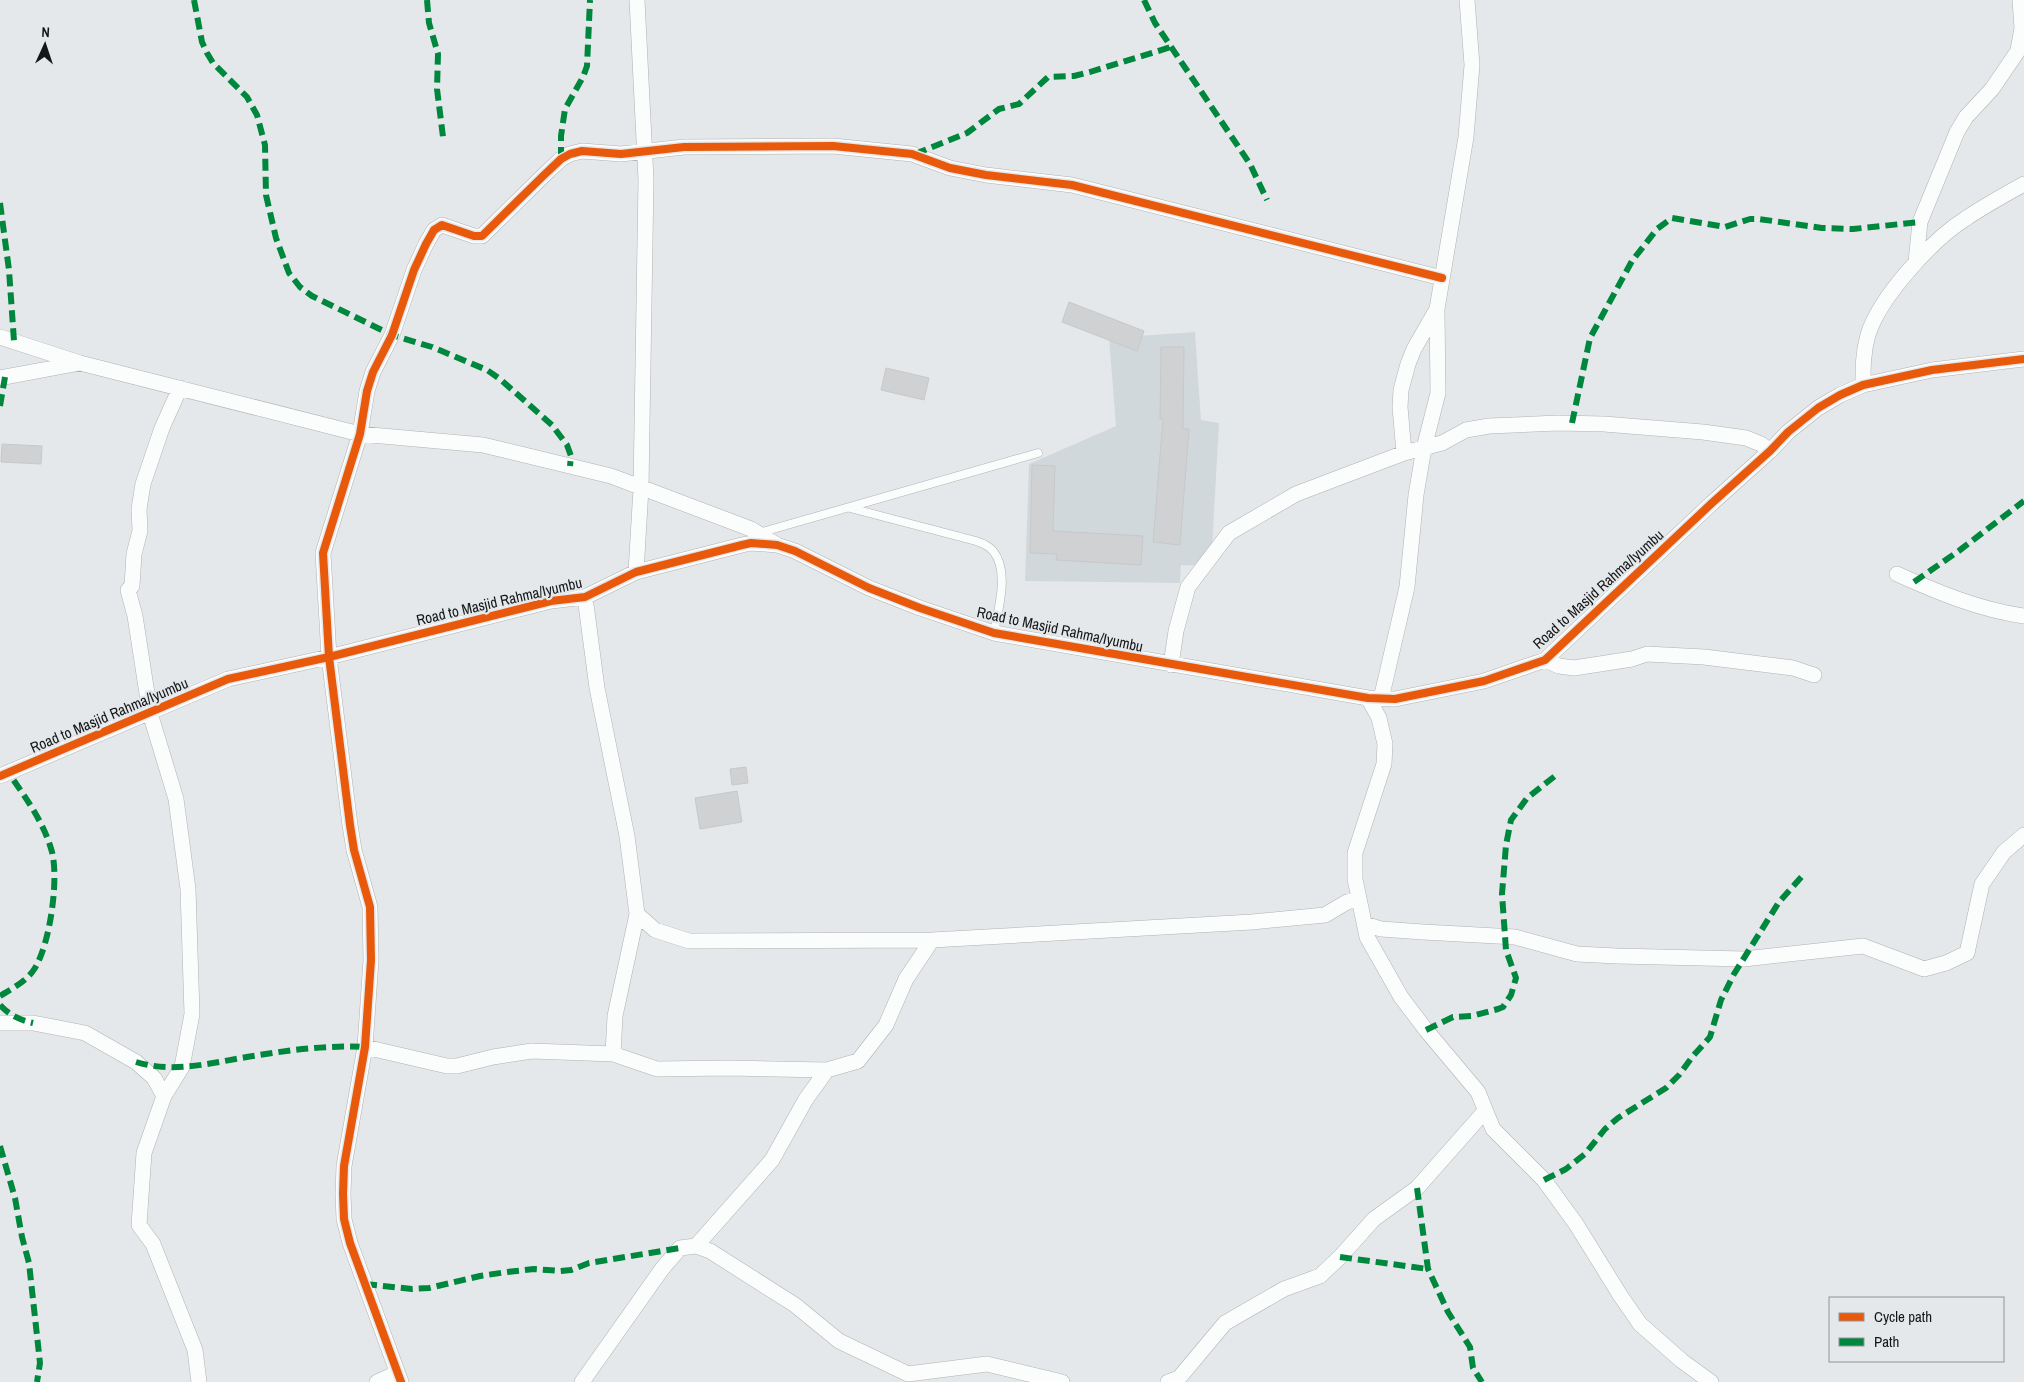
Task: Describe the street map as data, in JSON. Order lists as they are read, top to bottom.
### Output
{
  "streets": {
    "street": ["Road to Masjid Rahma/Iyumbu"]
  },
  "legend": ["Cycle path", "Path"],
  "north": "top"
}
